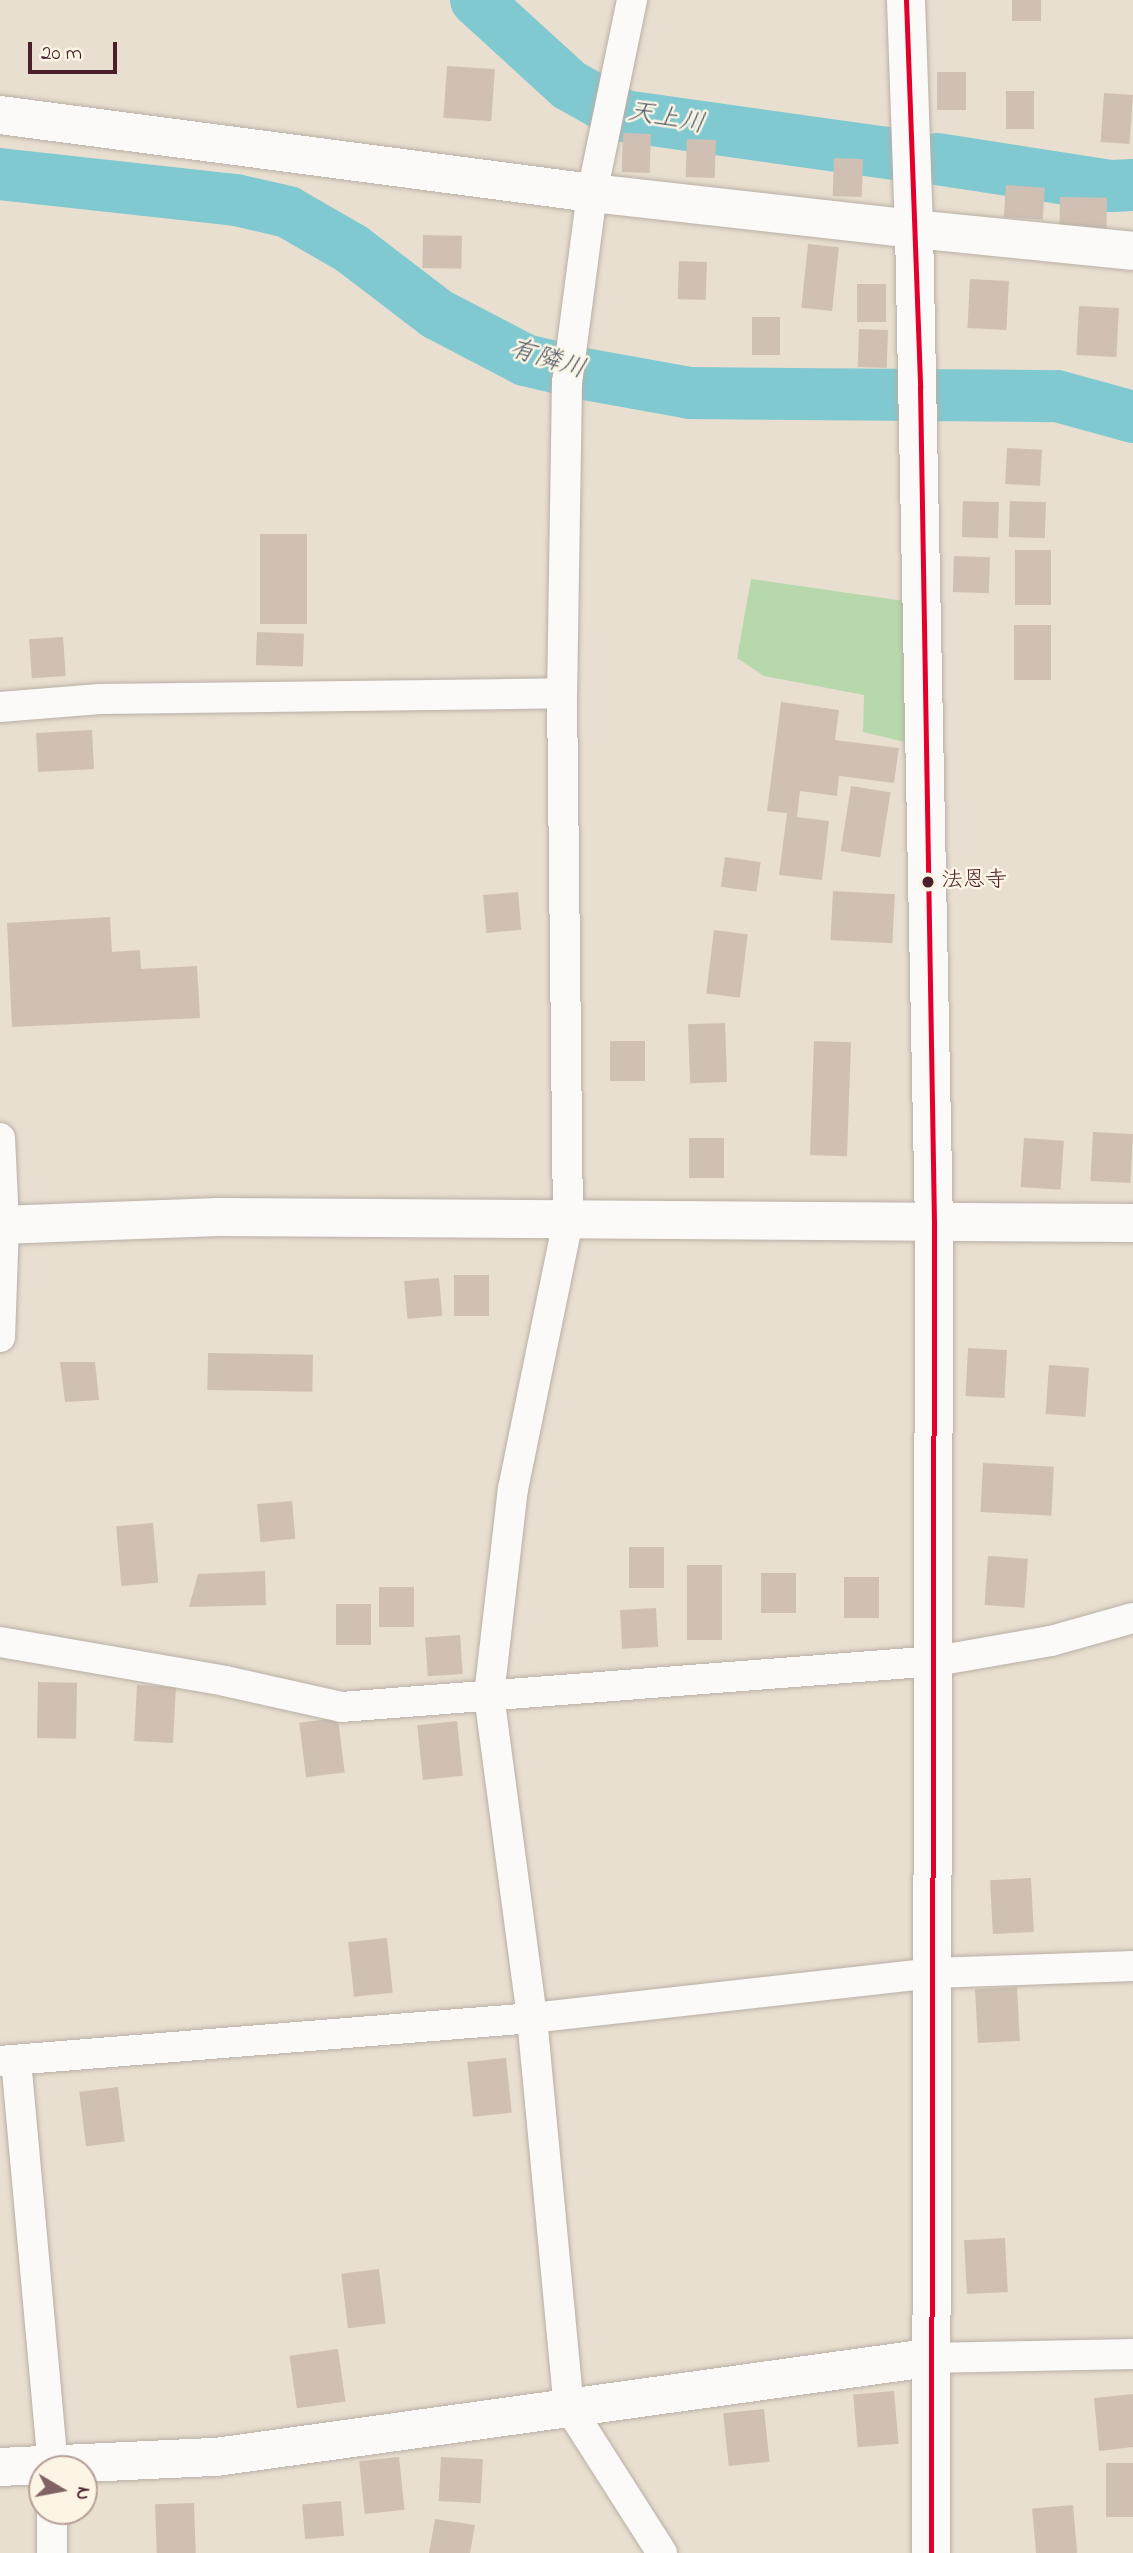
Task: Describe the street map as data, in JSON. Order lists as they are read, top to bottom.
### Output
{
  "water": ["天上川", "有隣川"],
  "places": ["法恩寺"],
  "scale_bar": "20 m",
  "north": "right"
}
